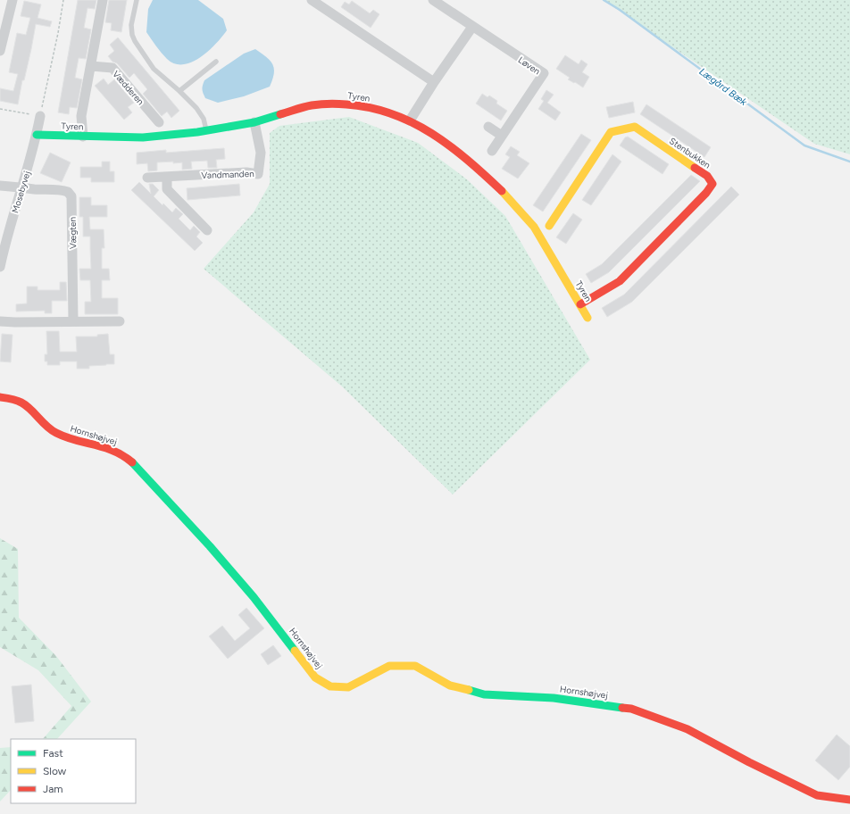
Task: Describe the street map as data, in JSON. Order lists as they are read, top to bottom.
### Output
{
  "streets": {
    "street": [
      "Løven",
      "Vædderen",
      "Tyren",
      "Stenbukken",
      "Vandmanden",
      "Mosebyvej",
      "Vægten",
      "Hornshøjvej"
    ]
  },
  "crossings": [
    ["Tyren", "Stenbukken"],
    ["Tyren", "Vandmanden"],
    ["Tyren", "Mosebyvej"],
    ["Mosebyvej", "Vægten"]
  ],
  "water": ["Lægård Bæk"],
  "legend": ["Fast", "Slow", "Jam"]
}
